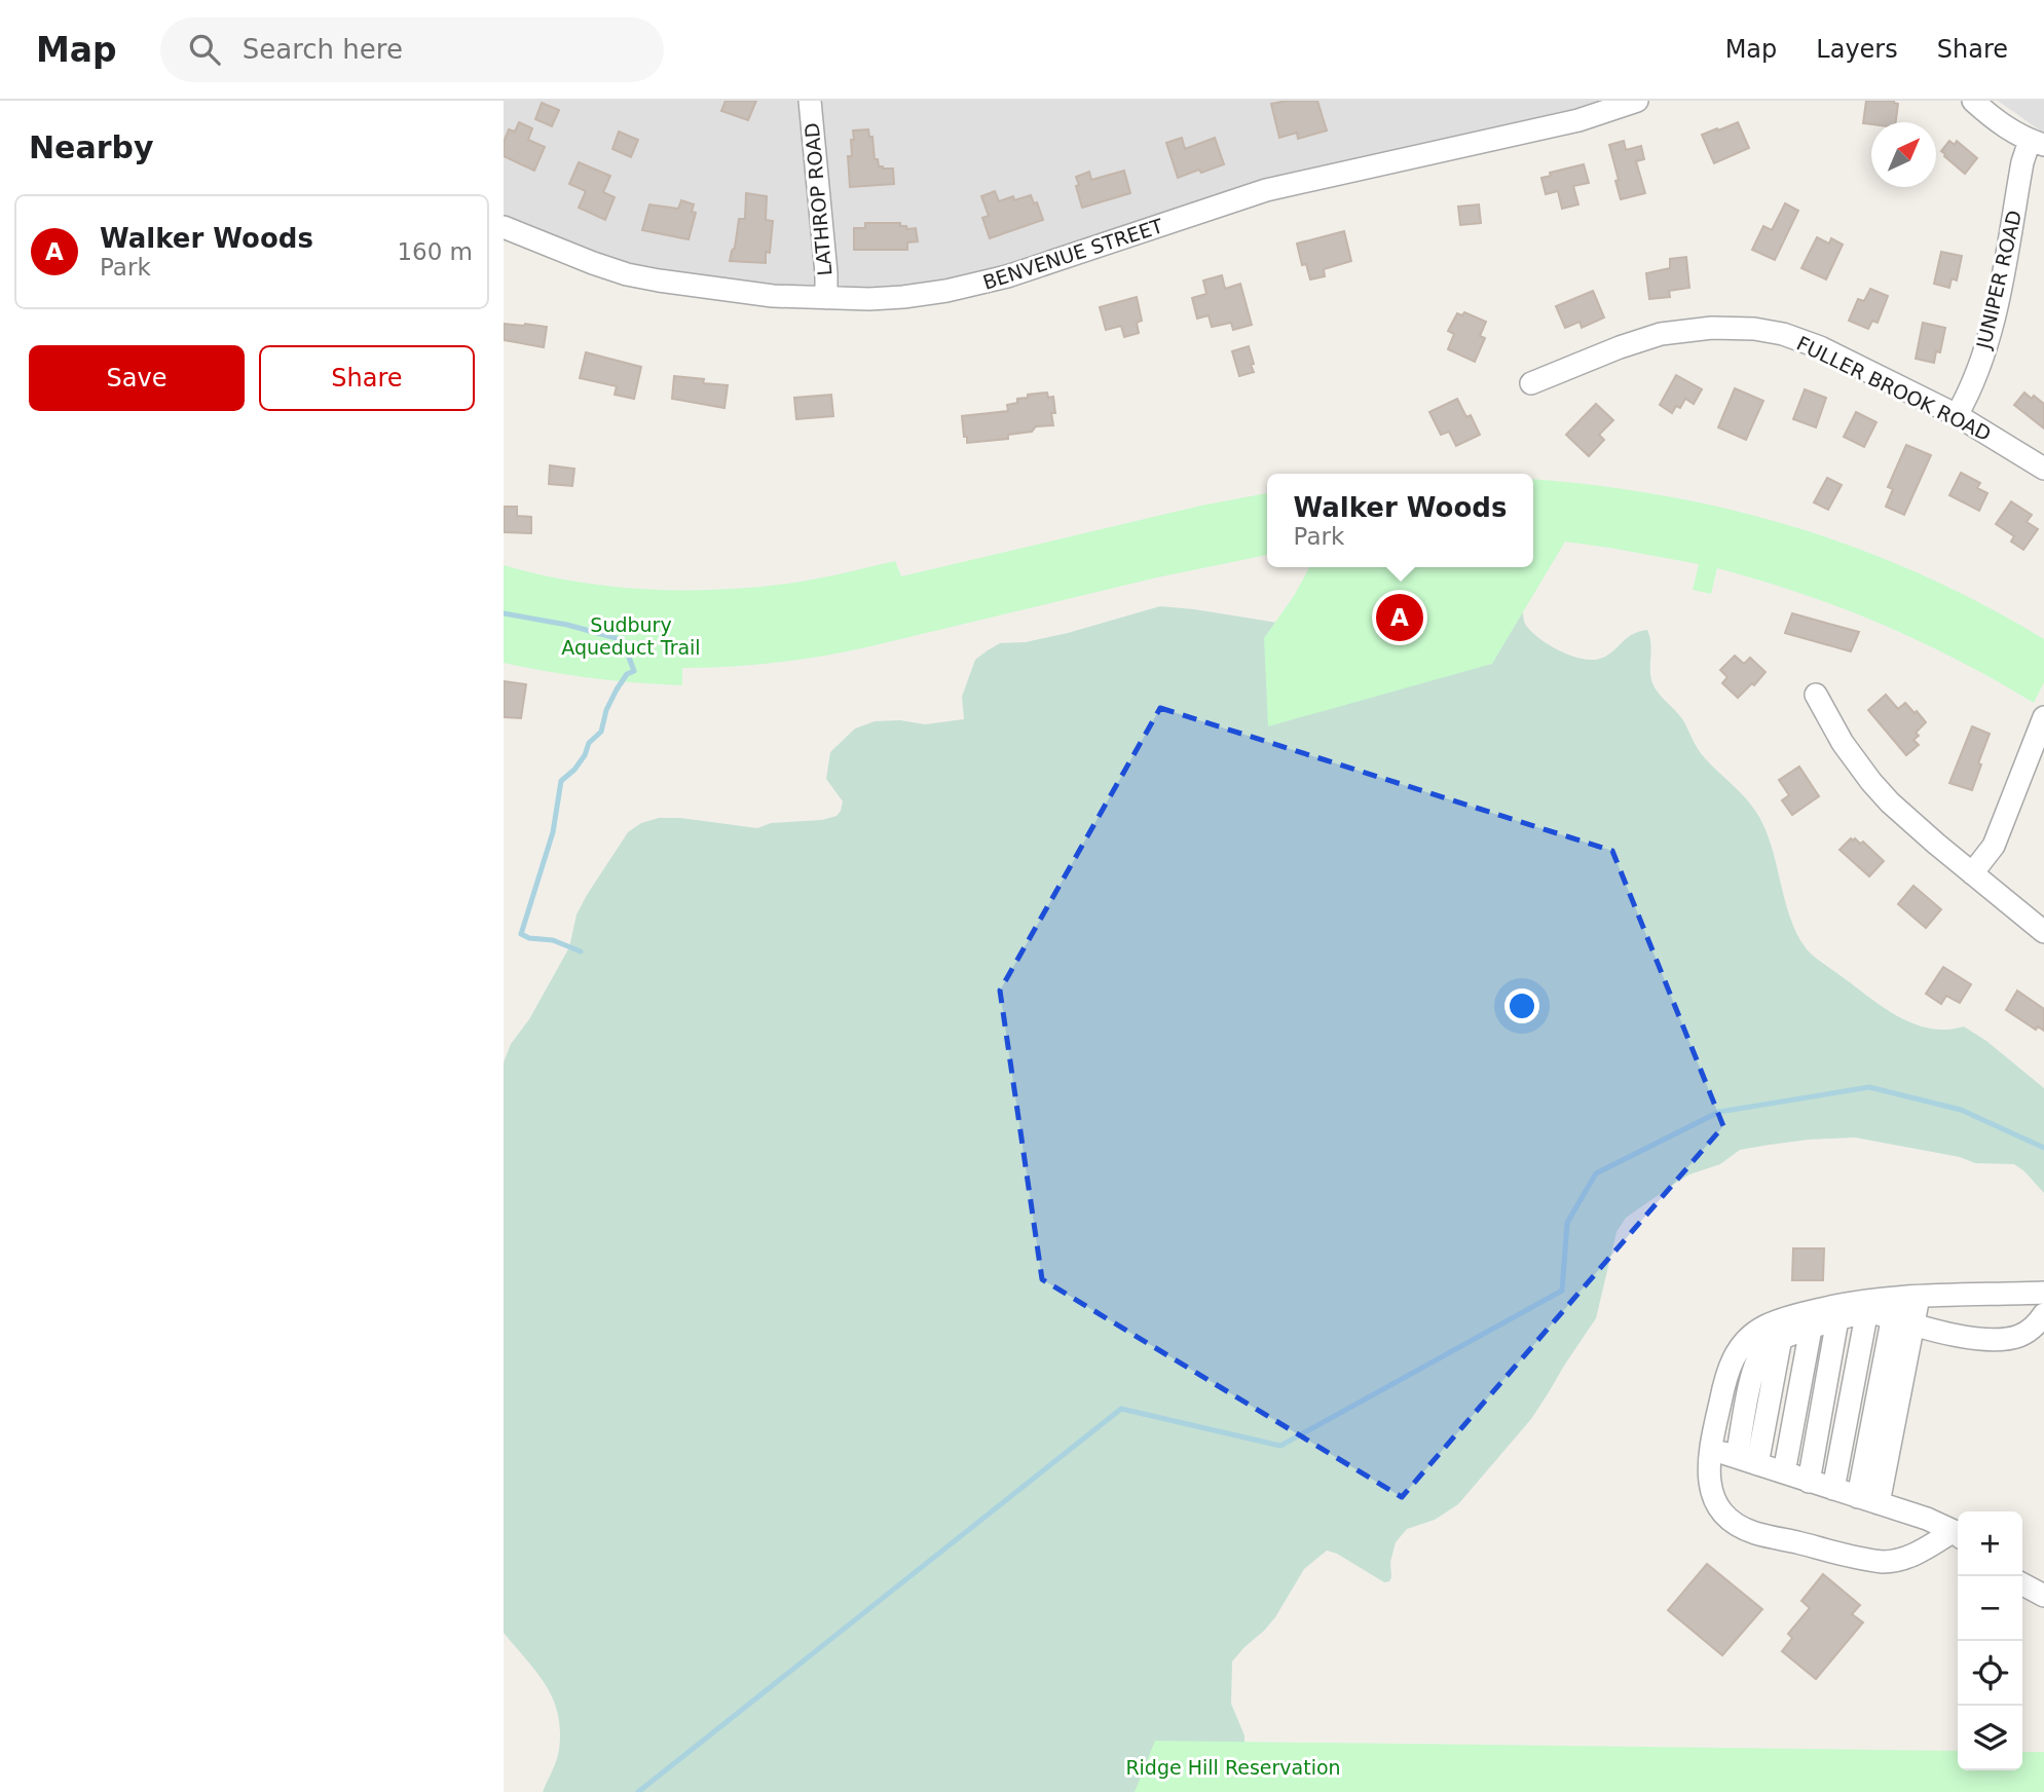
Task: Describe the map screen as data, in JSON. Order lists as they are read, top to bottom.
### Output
{
  "streets": {
    "street": [
      "LATHROP ROAD",
      "BENVENUE STREET",
      "JUNIPER ROAD",
      "FULLER BROOK ROAD"
    ]
  },
  "crossings": [
    ["LATHROP ROAD", "BENVENUE STREET"],
    ["JUNIPER ROAD", "FULLER BROOK ROAD"]
  ],
  "parks": ["Sudbury Aqueduct Trail", "Ridge Hill Reservation"],
  "north": "top right",
  "page": {
    "header": "Map",
    "search": "Search here",
    "nav": ["Map", "Layers", "Share"],
    "heading": "Nearby",
    "list": [
      {
        "mark": "A",
        "name": "Walker Woods",
        "note": "Park",
        "value": "160 m"
      }
    ],
    "buttons": ["Save", "Share"],
    "popup": ["Walker Woods", "Park"],
    "pins": "A",
    "map_buttons": ["+", "−"]
  }
}
